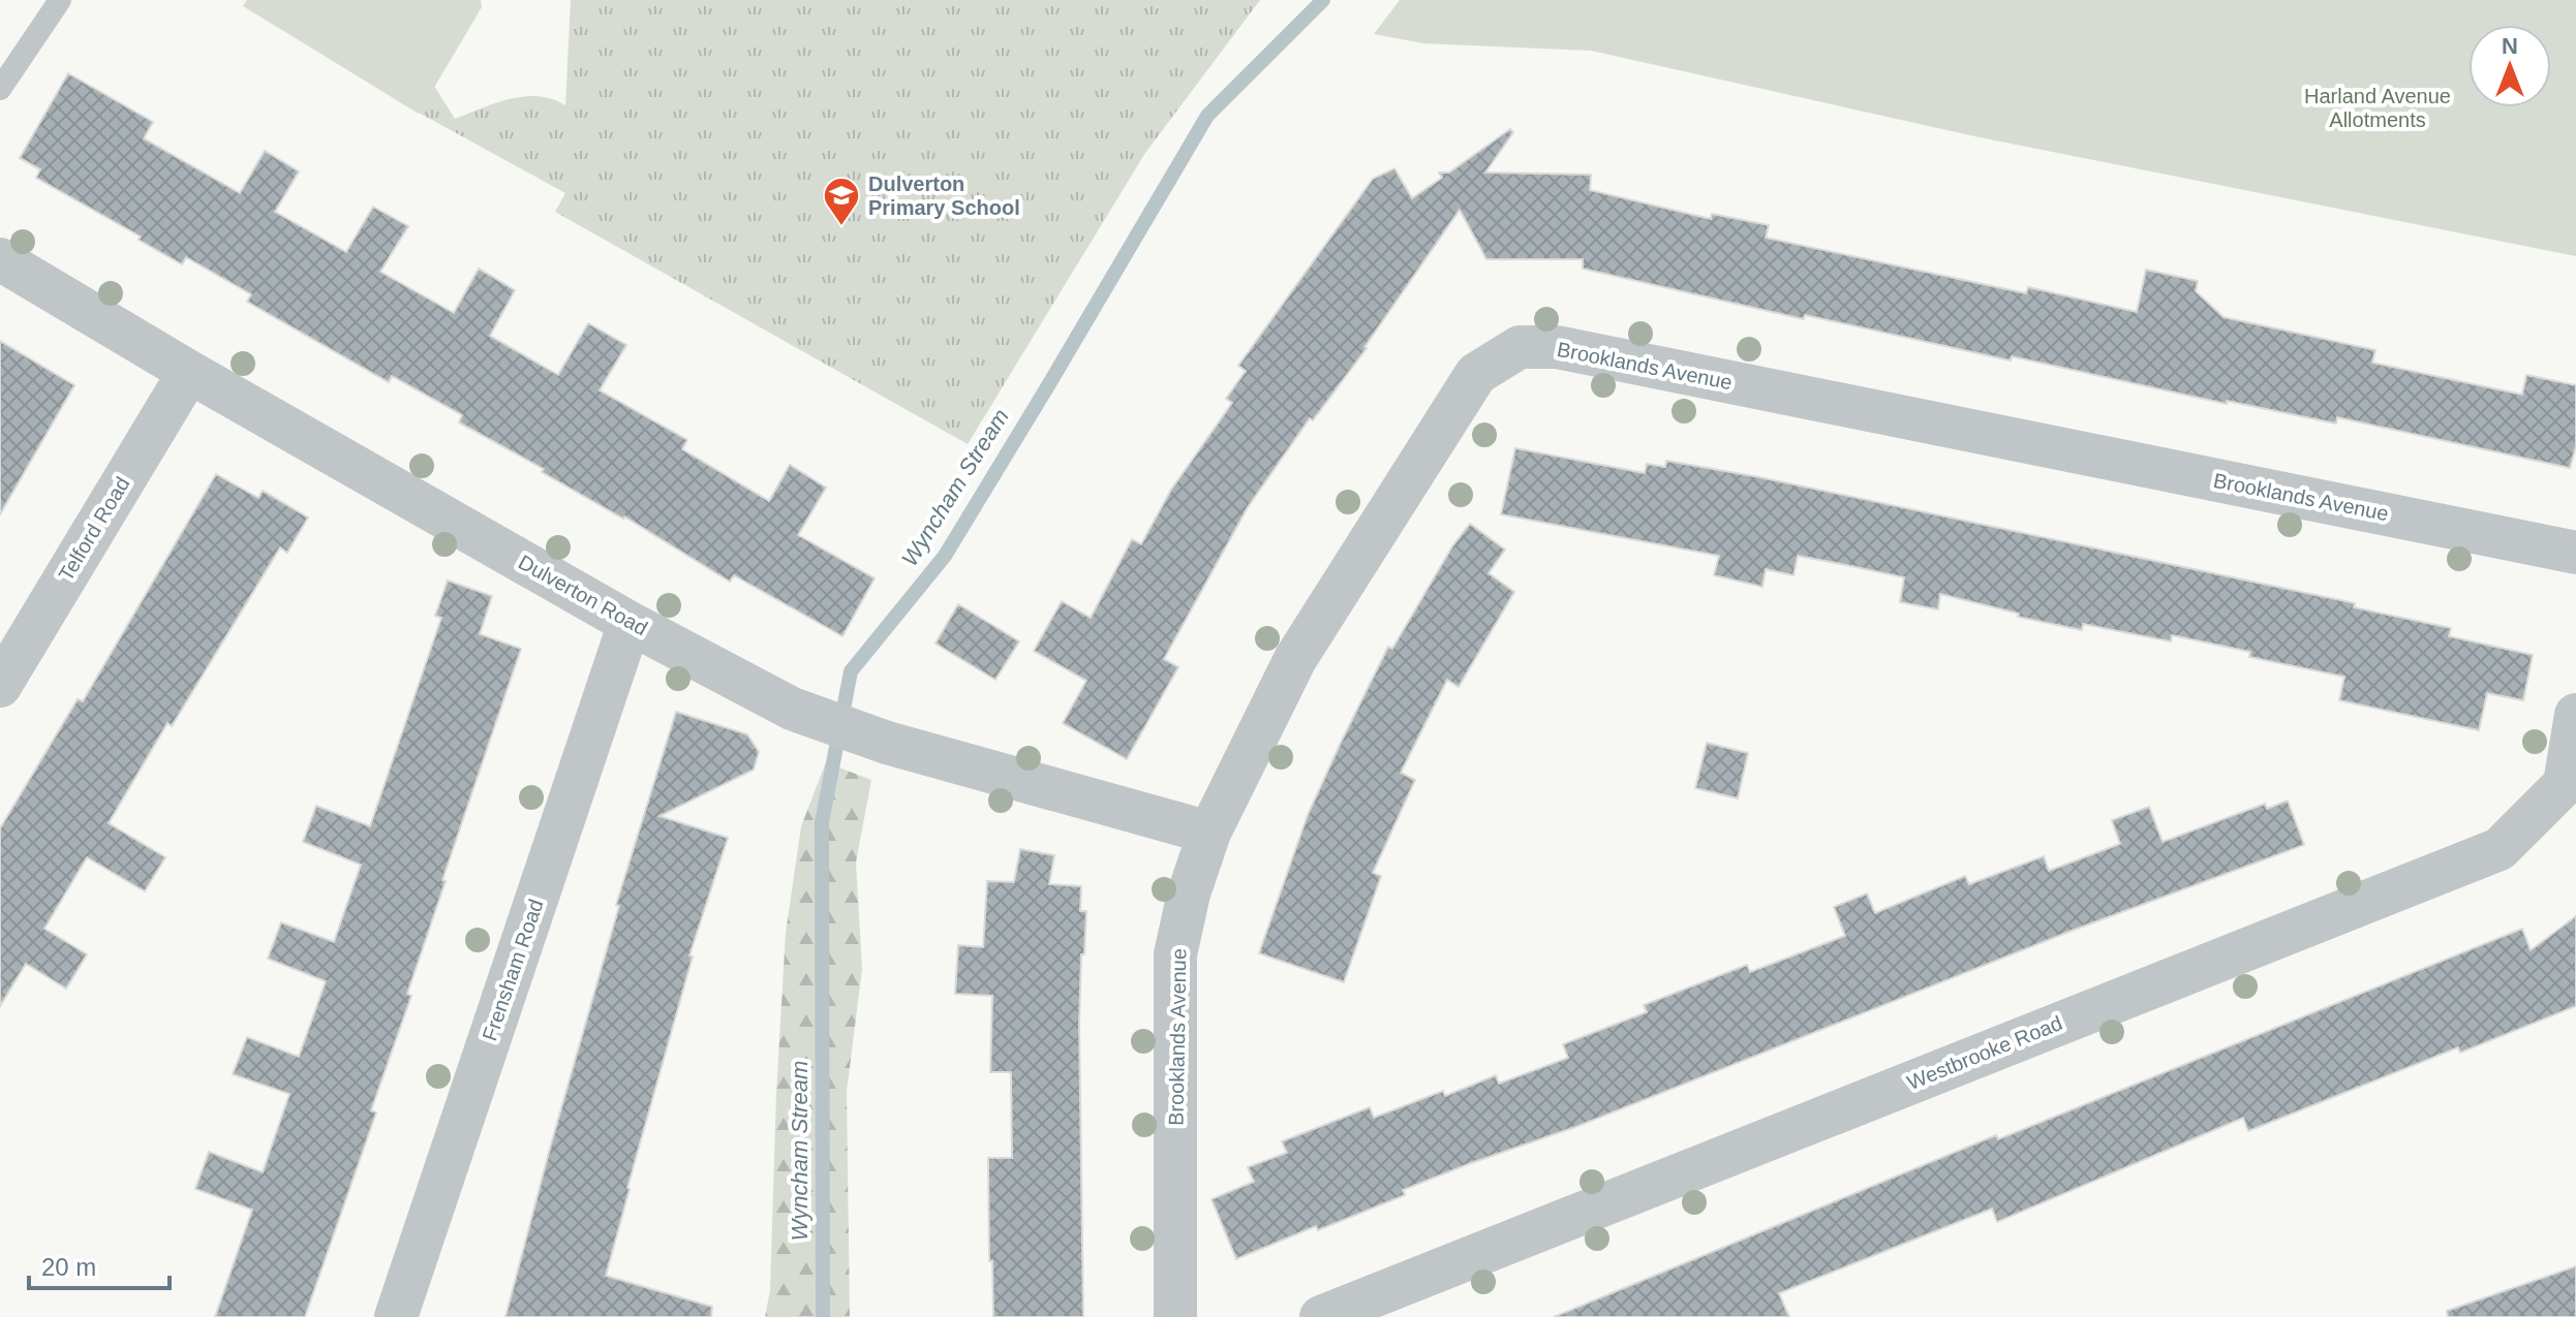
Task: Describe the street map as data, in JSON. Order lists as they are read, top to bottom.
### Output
{
  "streets": {
    "street": [
      "Brooklands Avenue",
      "Telford Road",
      "Dulverton Road",
      "Frensham Road",
      "Westbrooke Road"
    ]
  },
  "crossings": [
    ["Brooklands Avenue", "Dulverton Road"],
    ["Telford Road", "Dulverton Road"],
    ["Dulverton Road", "Frensham Road"]
  ],
  "water": ["Wyncham Stream"],
  "parks": ["Harland Avenue Allotments"],
  "places": {
    "school or university": ["Dulverton Primary School"]
  },
  "scale_bar": "20 m",
  "north": "top"
}
